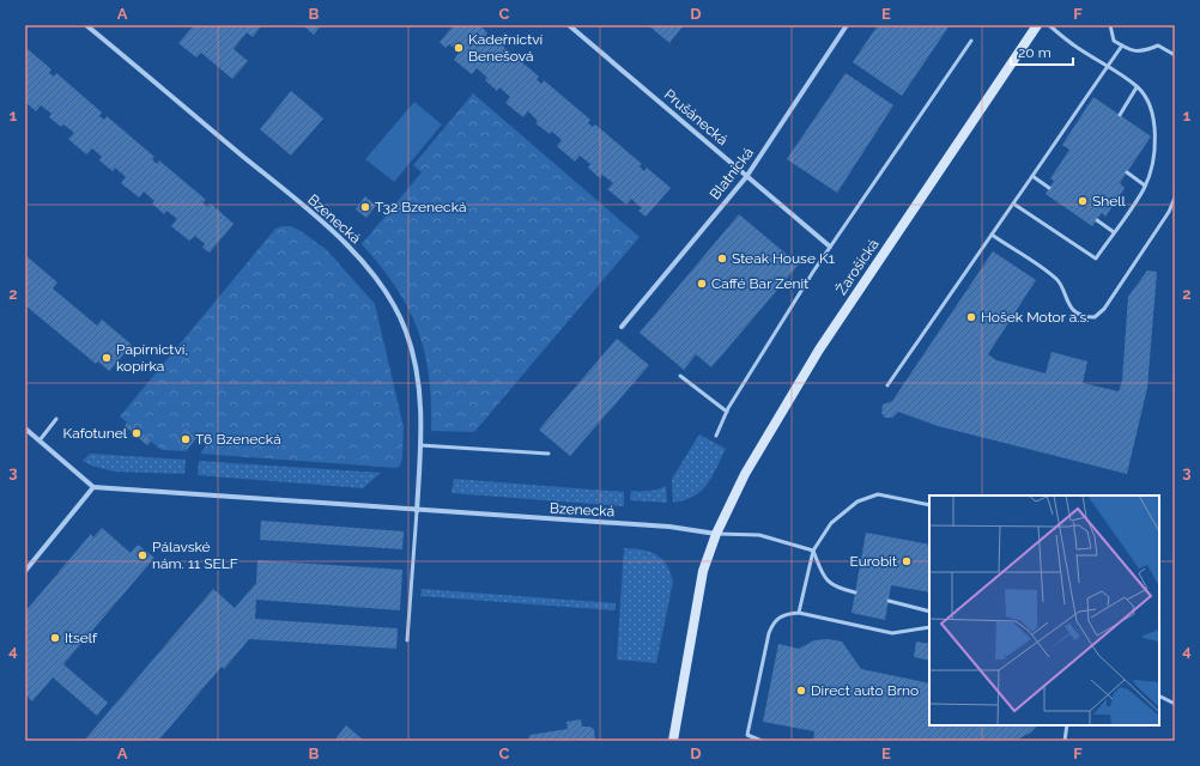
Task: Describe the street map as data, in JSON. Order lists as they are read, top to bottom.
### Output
{
  "streets": {
    "main road": ["Žarošická"],
    "street": ["Prušánecká", "Blatnická", "Bzenecká"]
  },
  "crossings": [
    ["Prušánecká", "Blatnická"],
    ["Bzenecká", "Žarošická"]
  ],
  "places": [
    "Kadeřnictví Benešová",
    "Shell",
    "T32 Bzenecká",
    "Steak House K1",
    "Caffé Bar Zenit",
    "Hošek Motor a.s.",
    "Papírnictví, kopírka",
    "Kafotunel",
    "T6 Bzenecká",
    "Pálavské nám. 11 SELF",
    "Eurobit",
    "Itself",
    "Direct auto Brno"
  ],
  "scale_bar": "20 m",
  "grid": {
    "columns": [
      "A",
      "B",
      "C",
      "D",
      "E",
      "F"
    ],
    "rows": [
      "1",
      "2",
      "3",
      "4"
    ]
  }
}
